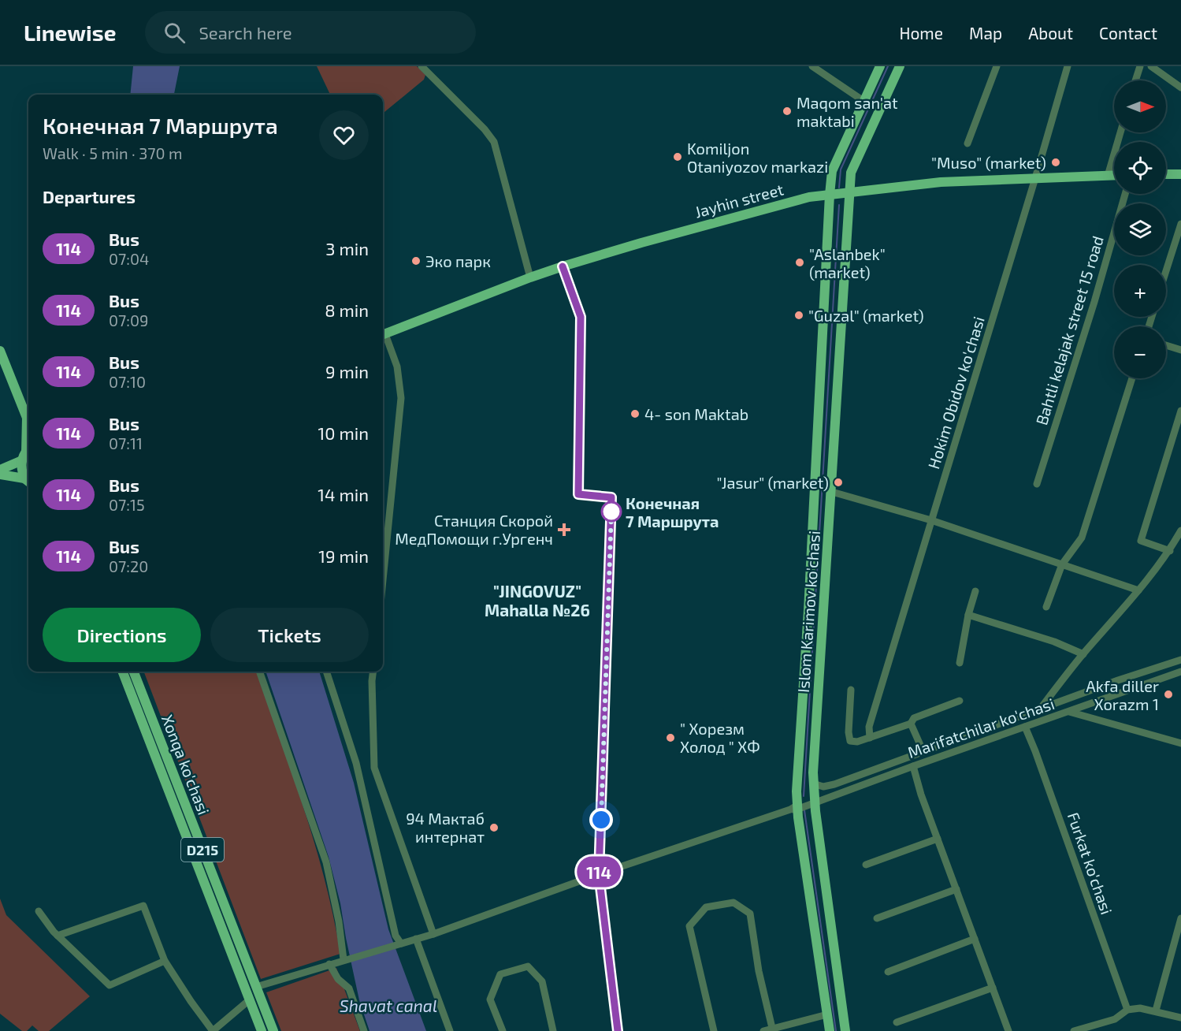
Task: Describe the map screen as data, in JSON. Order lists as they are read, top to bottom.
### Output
{
  "streets": {
    "main road": [
      "Jayhin street",
      "Islom Karimov ko'chasi",
      "Xonqa ko'chasi",
      "D215"
    ],
    "street": [
      "Bahtli kelajak street 15 road",
      "Hokim Obidov ko'chasi",
      "Marifatchilar ko'chasi",
      "Furkat ko'chasi"
    ]
  },
  "crossings": [
    ["Jayhin street", "Hokim Obidov ko'chasi"],
    ["Jayhin street", "Islom Karimov ko'chasi"],
    ["Islom Karimov ko'chasi", "Marifatchilar ko'chasi"],
    ["Marifatchilar ko'chasi", "Xonqa ko'chasi"],
    ["Marifatchilar ko'chasi", "Furkat ko'chasi"]
  ],
  "districts": ["\"JINGOVUZ\" Mahalla №26"],
  "water": ["Shavat canal"],
  "places": {
    "other": [
      "Maqom san'at maktabi",
      "Komiljon Otaniyozov markazi",
      "\"Muso\" (market)",
      "Эко парк",
      "\"Aslanbek\" (market)",
      "\"Guzal\" (market)",
      "4- son Maktab",
      "\"Jasur\" (market)",
      "Конечная 7 Маршрута",
      "Akfa diller Xorazm 1",
      "\" Хорезм Холод \" ХФ",
      "94 Мактаб интернат"
    ],
    "health": ["Станция Скорой МедПомощи г.Ургенч"]
  },
  "lines": ["bus line 114"],
  "north": "right",
  "page": {
    "header": "Linewise",
    "search": "Search here",
    "nav": [
      "Home",
      "Map",
      "About",
      "Contact"
    ],
    "on_map": "114",
    "map_buttons": ["+", "−"],
    "heading": [
      ["Конечная 7 Маршрута", "Walk · 5 min · 370 m"],
      "Departures"
    ],
    "list": [
      {
        "mark": "114",
        "name": "Bus",
        "note": "07:04",
        "value": "3 min"
      },
      {
        "mark": "114",
        "name": "Bus",
        "note": "07:09",
        "value": "8 min"
      },
      {
        "mark": "114",
        "name": "Bus",
        "note": "07:10",
        "value": "9 min"
      },
      {
        "mark": "114",
        "name": "Bus",
        "note": "07:11",
        "value": "10 min"
      },
      {
        "mark": "114",
        "name": "Bus",
        "note": "07:15",
        "value": "14 min"
      },
      {
        "mark": "114",
        "name": "Bus",
        "note": "07:20",
        "value": "19 min"
      }
    ],
    "buttons": ["Directions", "Tickets"]
  }
}
